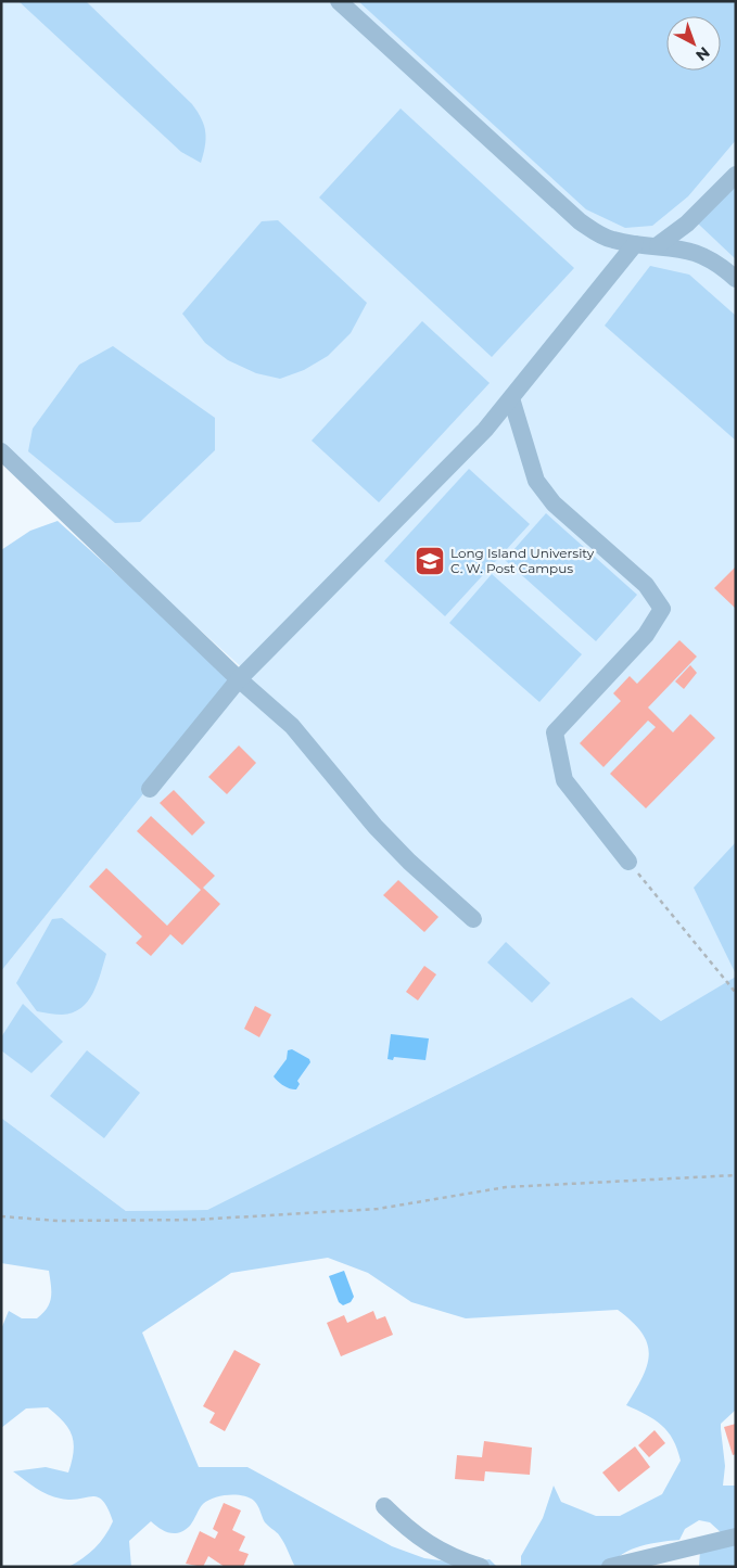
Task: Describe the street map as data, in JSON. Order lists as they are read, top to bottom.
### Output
{
  "places": {
    "school or university": ["Long Island University C. W. Post Campus"]
  },
  "north": "bottom right"
}
